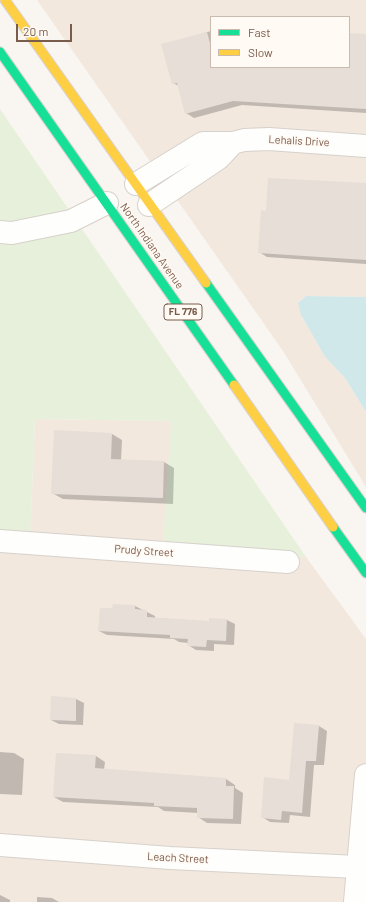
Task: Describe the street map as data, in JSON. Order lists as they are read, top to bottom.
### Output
{
  "streets": {
    "main road": ["North Indiana Avenue", "FL 776"],
    "street": ["Lehalis Drive", "Prudy Street", "Leach Street"]
  },
  "crossings": [
    ["Lehalis Drive", "North Indiana Avenue"]
  ],
  "legend": ["Fast", "Slow"],
  "scale_bar": "20 m"
}
